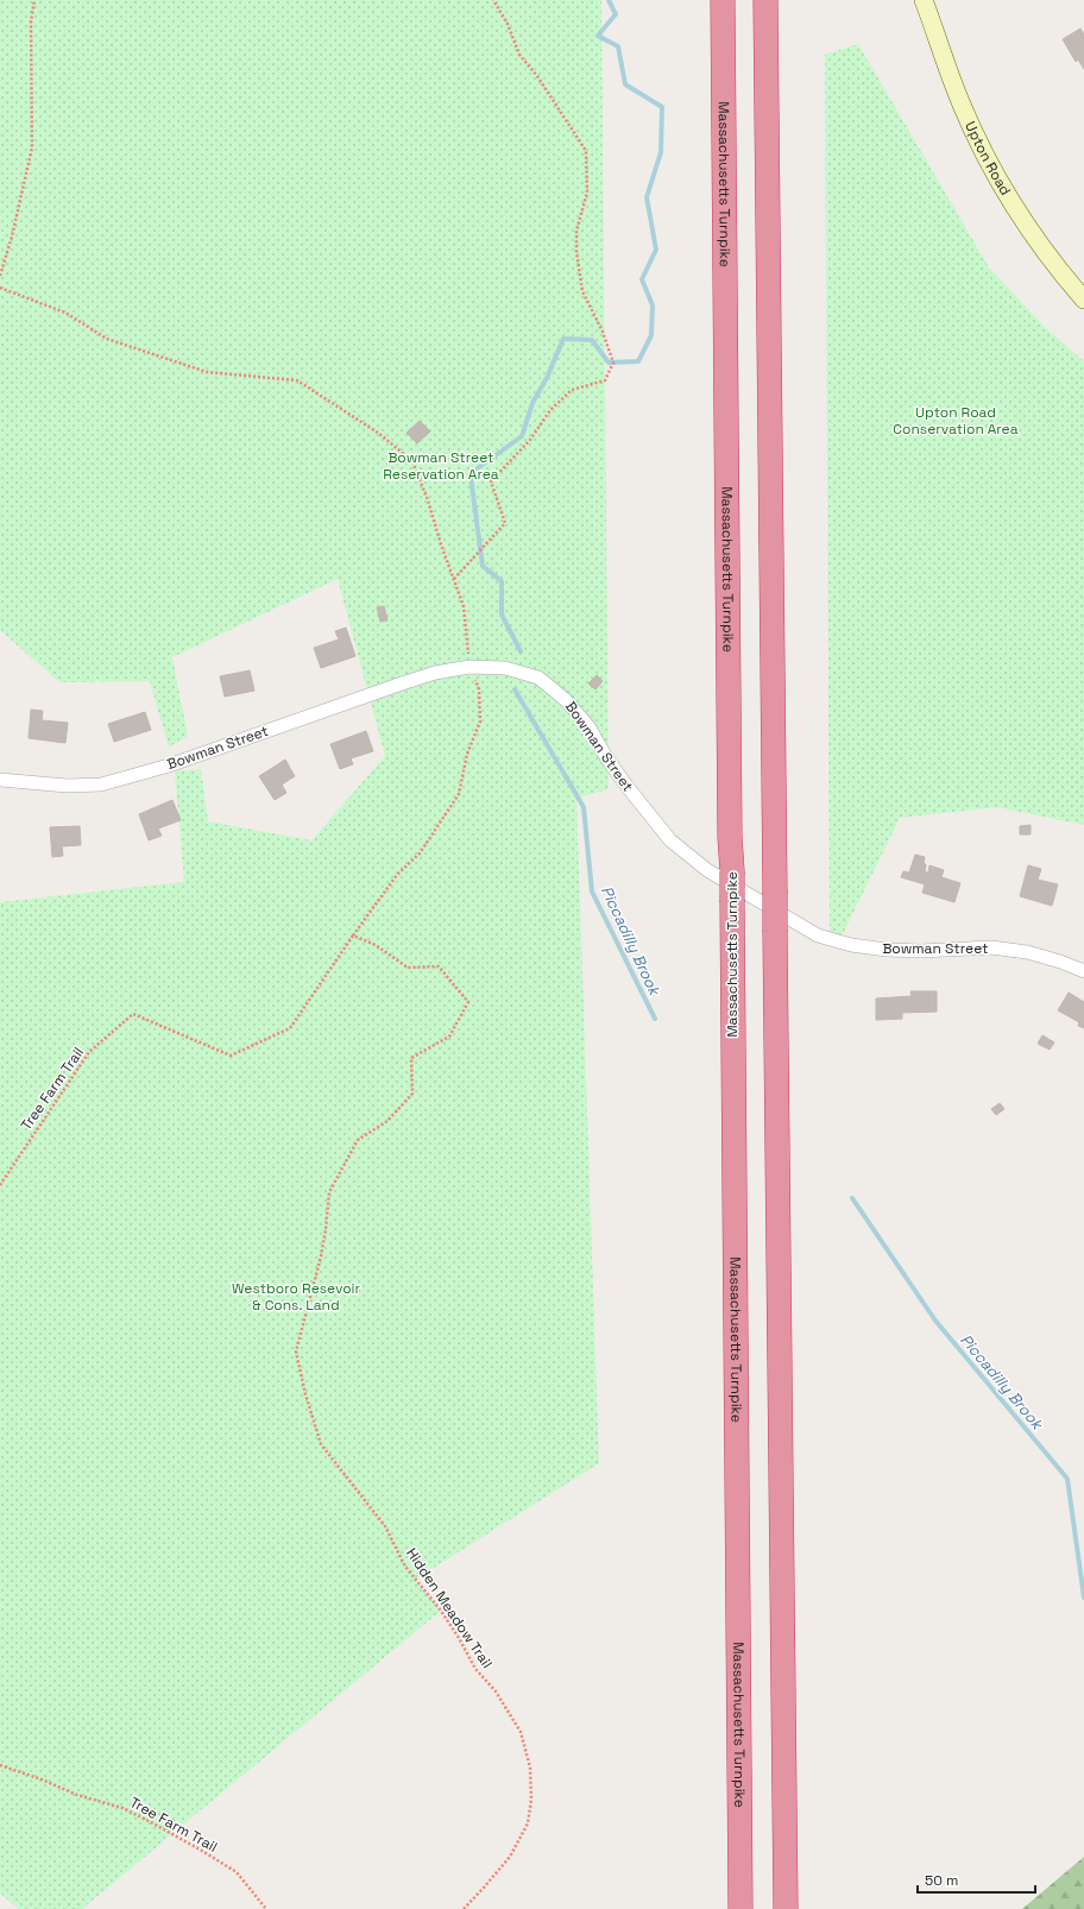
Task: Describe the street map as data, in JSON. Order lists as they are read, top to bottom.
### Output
{
  "streets": {
    "highway": ["Massachusetts Turnpike"],
    "main road": ["Upton Road"],
    "street": ["Bowman Street"],
    "path": ["Tree Farm Trail", "Hidden Meadow Trail"]
  },
  "crossings": [
    ["Tree Farm Trail", "Hidden Meadow Trail"]
  ],
  "water": ["Piccadilly Brook"],
  "parks": ["Upton Road Conservation Area", "Bowman Street Reservation Area", "Westboro Resevoir & Cons. Land"],
  "scale_bar": "50 m"
}
